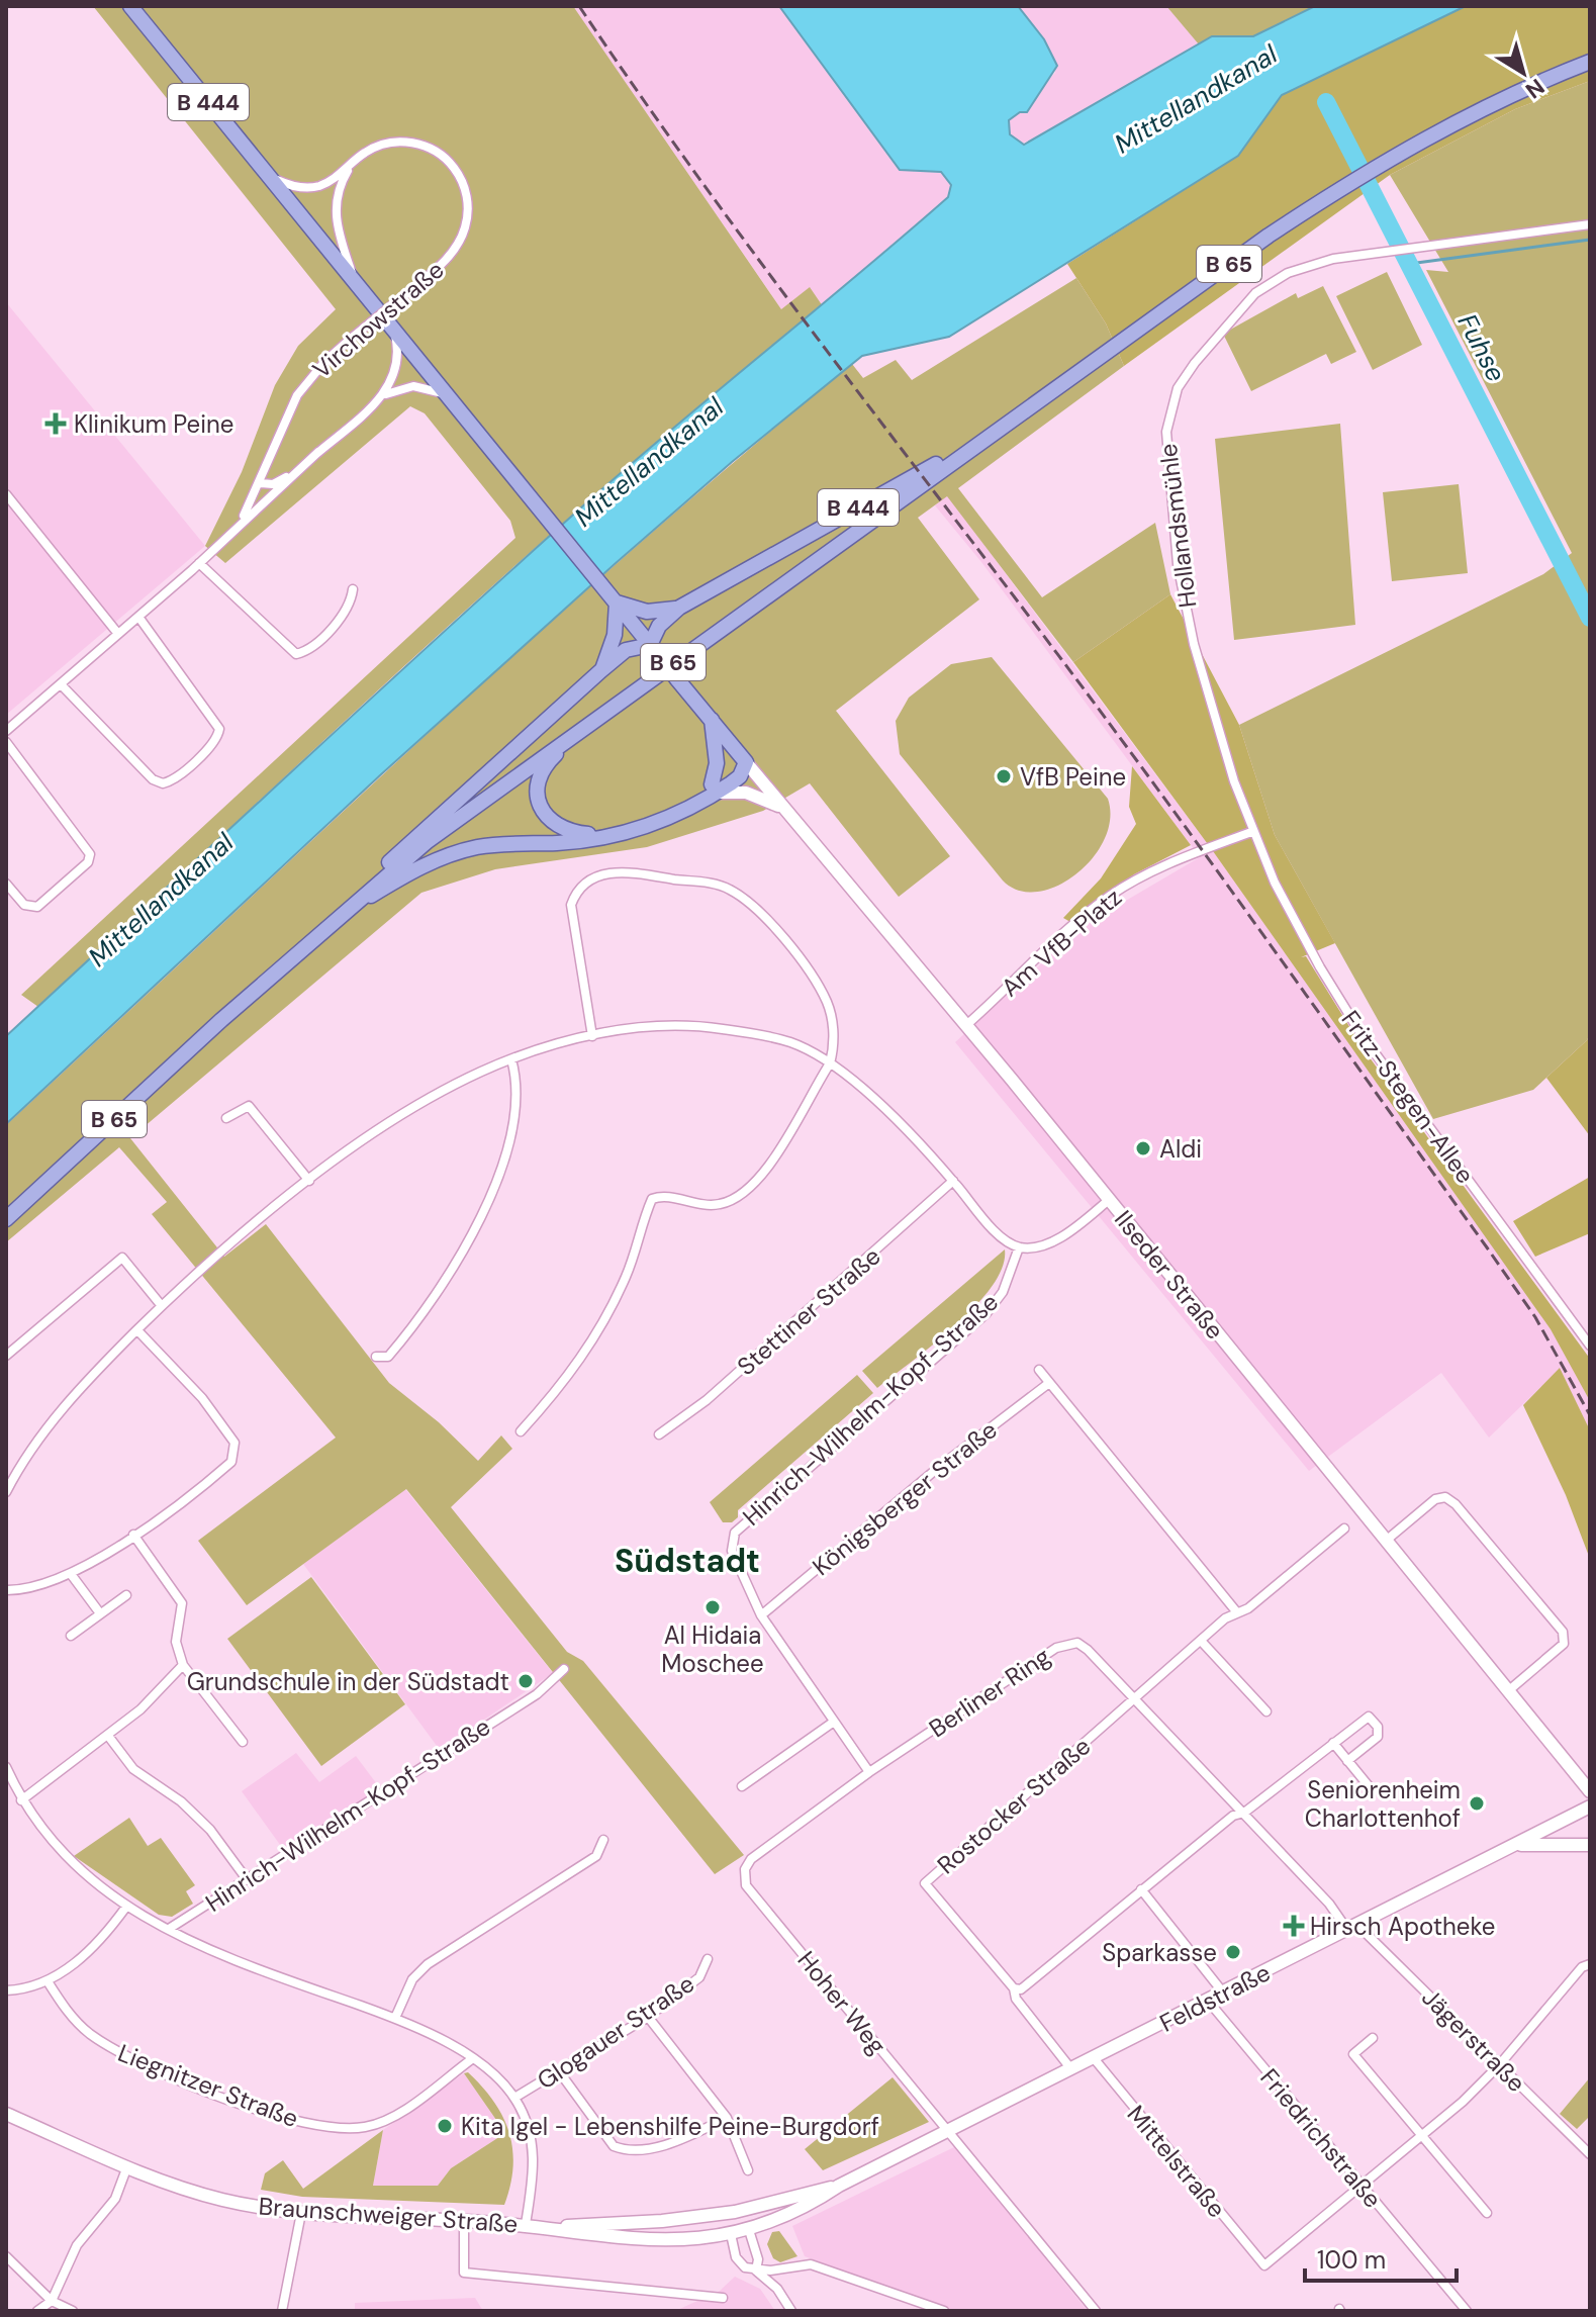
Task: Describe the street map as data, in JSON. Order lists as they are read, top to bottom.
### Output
{
  "streets": {
    "main road": ["B 444", "B 65"],
    "street": [
      "Virchowstraße",
      "Hollandsmühle",
      "Am VfB-Platz",
      "Fritz-Stegen-Allee",
      "Ilseder Straße",
      "Stettiner Straße",
      "Hinrich-Wilhelm-Kopf-Straße",
      "Königsberger Straße",
      "Berliner Ring",
      "Rostocker Straße",
      "Feldstraße",
      "Hoher Weg",
      "Glogauer Straße",
      "Jägerstraße",
      "Liegnitzer Straße",
      "Friedrichstraße",
      "Mittelstraße",
      "Braunschweiger Straße"
    ]
  },
  "crossings": [
    ["B 444", "B 65"],
    ["B 444", "Virchowstraße"],
    ["Hollandsmühle", "Am VfB-Platz"],
    ["Hollandsmühle", "Fritz-Stegen-Allee"],
    ["Am VfB-Platz", "Fritz-Stegen-Allee"],
    ["Am VfB-Platz", "Ilseder Straße"],
    ["Hinrich-Wilhelm-Kopf-Straße", "Königsberger Straße"],
    ["Berliner Ring", "Rostocker Straße"],
    ["Berliner Ring", "Feldstraße"],
    ["Berliner Ring", "Hoher Weg"],
    ["Rostocker Straße", "Feldstraße"],
    ["Feldstraße", "Hoher Weg"],
    ["Feldstraße", "Jägerstraße"],
    ["Feldstraße", "Friedrichstraße"],
    ["Feldstraße", "Mittelstraße"],
    ["Feldstraße", "Braunschweiger Straße"],
    ["Friedrichstraße", "Mittelstraße"]
  ],
  "districts": ["Südstadt"],
  "water": ["Mittellandkanal", "Fuhse"],
  "places": {
    "health": ["Klinikum Peine", "Hirsch Apotheke"],
    "other": [
      "VfB Peine",
      "Aldi",
      "Al Hidaia Moschee",
      "Grundschule in der Südstadt",
      "Seniorenheim Charlottenhof",
      "Sparkasse",
      "Kita Igel - Lebenshilfe Peine-Burgdorf"
    ]
  },
  "scale_bar": "100 m",
  "north": "bottom right"
}
